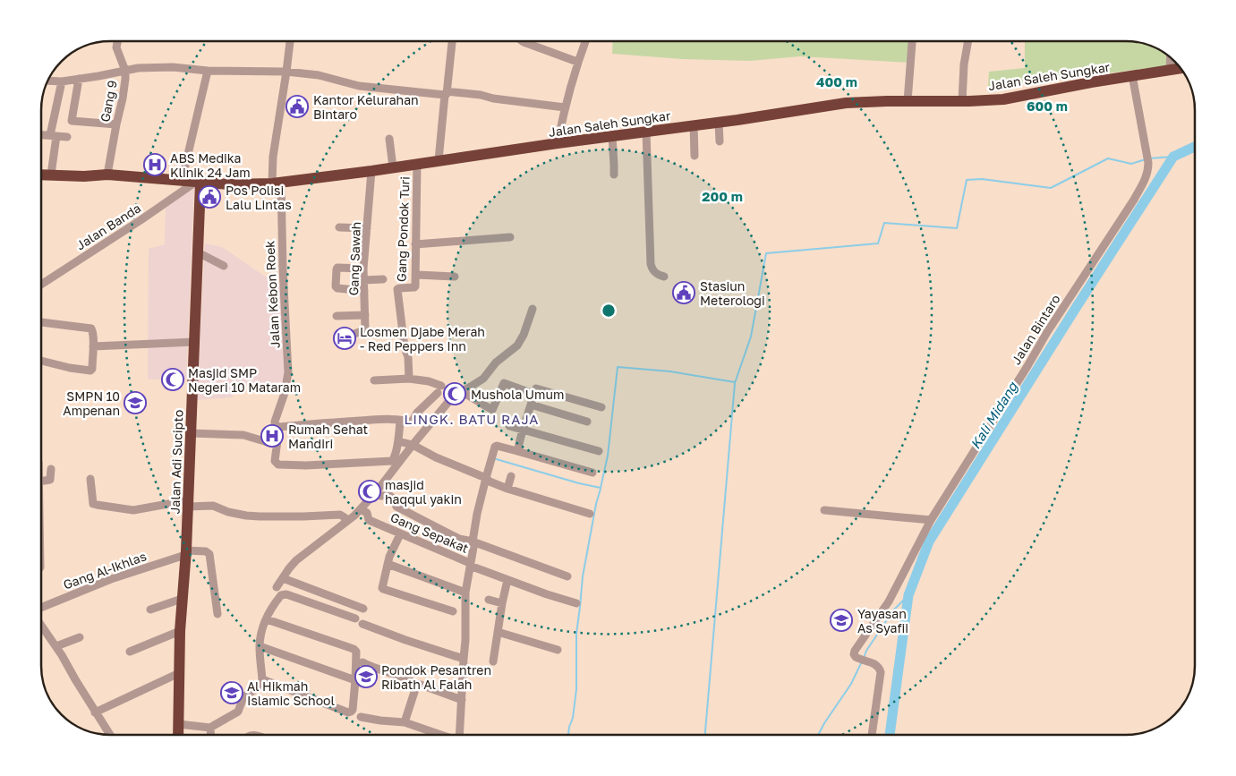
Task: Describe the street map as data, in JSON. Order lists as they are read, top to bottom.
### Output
{
  "streets": {
    "highway": ["Jalan Saleh Sungkar", "Jalan Adi Sucipto"],
    "street": [
      "Gang 9",
      "Jalan Banda",
      "Gang Pondok Turi",
      "Gang Sawah",
      "Jalan Kebon Roek",
      "Jalan Bintaro",
      "Gang Sepakat",
      "Gang Al-Ikhlas"
    ]
  },
  "crossings": [
    ["Jalan Saleh Sungkar", "Gang 9"],
    ["Jalan Saleh Sungkar", "Jalan Banda"],
    ["Jalan Saleh Sungkar", "Gang Pondok Turi"],
    ["Jalan Saleh Sungkar", "Gang Sawah"],
    ["Jalan Saleh Sungkar", "Jalan Kebon Roek"],
    ["Jalan Saleh Sungkar", "Jalan Bintaro"],
    ["Jalan Saleh Sungkar", "Jalan Adi Sucipto"],
    ["Jalan Banda", "Jalan Adi Sucipto"],
    ["Jalan Adi Sucipto", "Gang Al-Ikhlas"]
  ],
  "districts": ["LINGK. BATU RAJA"],
  "water": ["Kali Midang"],
  "places": {
    "public building": ["Kantor Kelurahan Bintaro", "Pos Polisi Lalu Lintas", "Stasiun Meterologi"],
    "hospital": ["ABS Medika Klinik 24 Jam", "Rumah Sehat Mandiri"],
    "hotel": ["Losmen Djabe Merah - Red Peppers Inn"],
    "mosque": ["Masjid SMP Negeri 10 Mataram", "Mushola Umum", "masjid haqqul yakin"],
    "school or university": [
      "SMPN 10 Ampenan",
      "Yayasan As Syafii",
      "Pondok Pesantren Ribath Al Falah",
      "Al Hikmah Islamic School"
    ]
  },
  "rings": ["400 m", "600 m", "200 m"]
}
